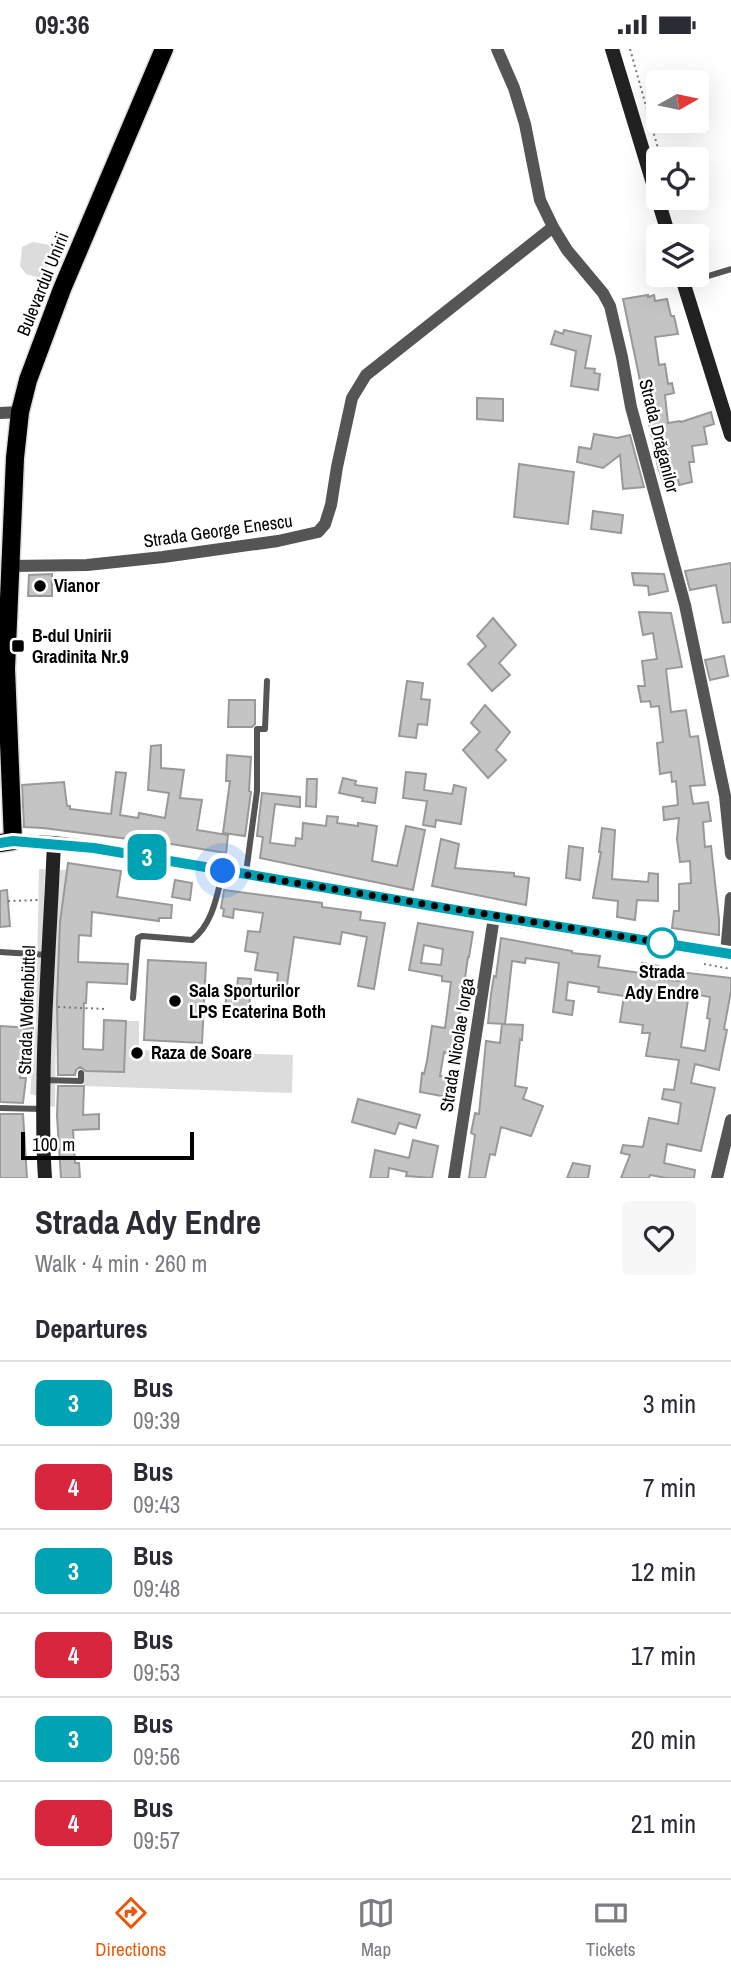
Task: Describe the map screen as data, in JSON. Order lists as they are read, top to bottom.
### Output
{
  "streets": {
    "main road": ["Bulevardul Unirii", "Strada Wolfenbüttel"],
    "street": ["Strada Drăganilor", "Strada George Enescu", "Strada Nicolae Iorga"]
  },
  "crossings": [
    ["Bulevardul Unirii", "Strada George Enescu"],
    ["Strada Drăganilor", "Strada George Enescu"]
  ],
  "places": {
    "other": [
      "Vianor",
      "Strada Ady Endre",
      "Sala Sporturilor LPS Ecaterina Both",
      "Raza de Soare"
    ],
    "transit": ["B-dul Unirii Gradinita Nr.9"]
  },
  "lines": ["bus line 3"],
  "scale_bar": "100 m",
  "north": "right",
  "page": {
    "status": "09:36",
    "on_map": "3",
    "scale": "100 m",
    "heading": [
      ["Strada Ady Endre", "Walk · 4 min · 260 m"],
      "Departures"
    ],
    "list": [
      {
        "mark": "3",
        "name": "Bus",
        "note": "09:39",
        "value": "3 min"
      },
      {
        "mark": "4",
        "name": "Bus",
        "note": "09:43",
        "value": "7 min"
      },
      {
        "mark": "3",
        "name": "Bus",
        "note": "09:48",
        "value": "12 min"
      },
      {
        "mark": "4",
        "name": "Bus",
        "note": "09:53",
        "value": "17 min"
      },
      {
        "mark": "3",
        "name": "Bus",
        "note": "09:56",
        "value": "20 min"
      },
      {
        "mark": "4",
        "name": "Bus",
        "note": "09:57",
        "value": "21 min"
      }
    ],
    "tabs": ["Directions", "Map", "Tickets"]
  }
}
